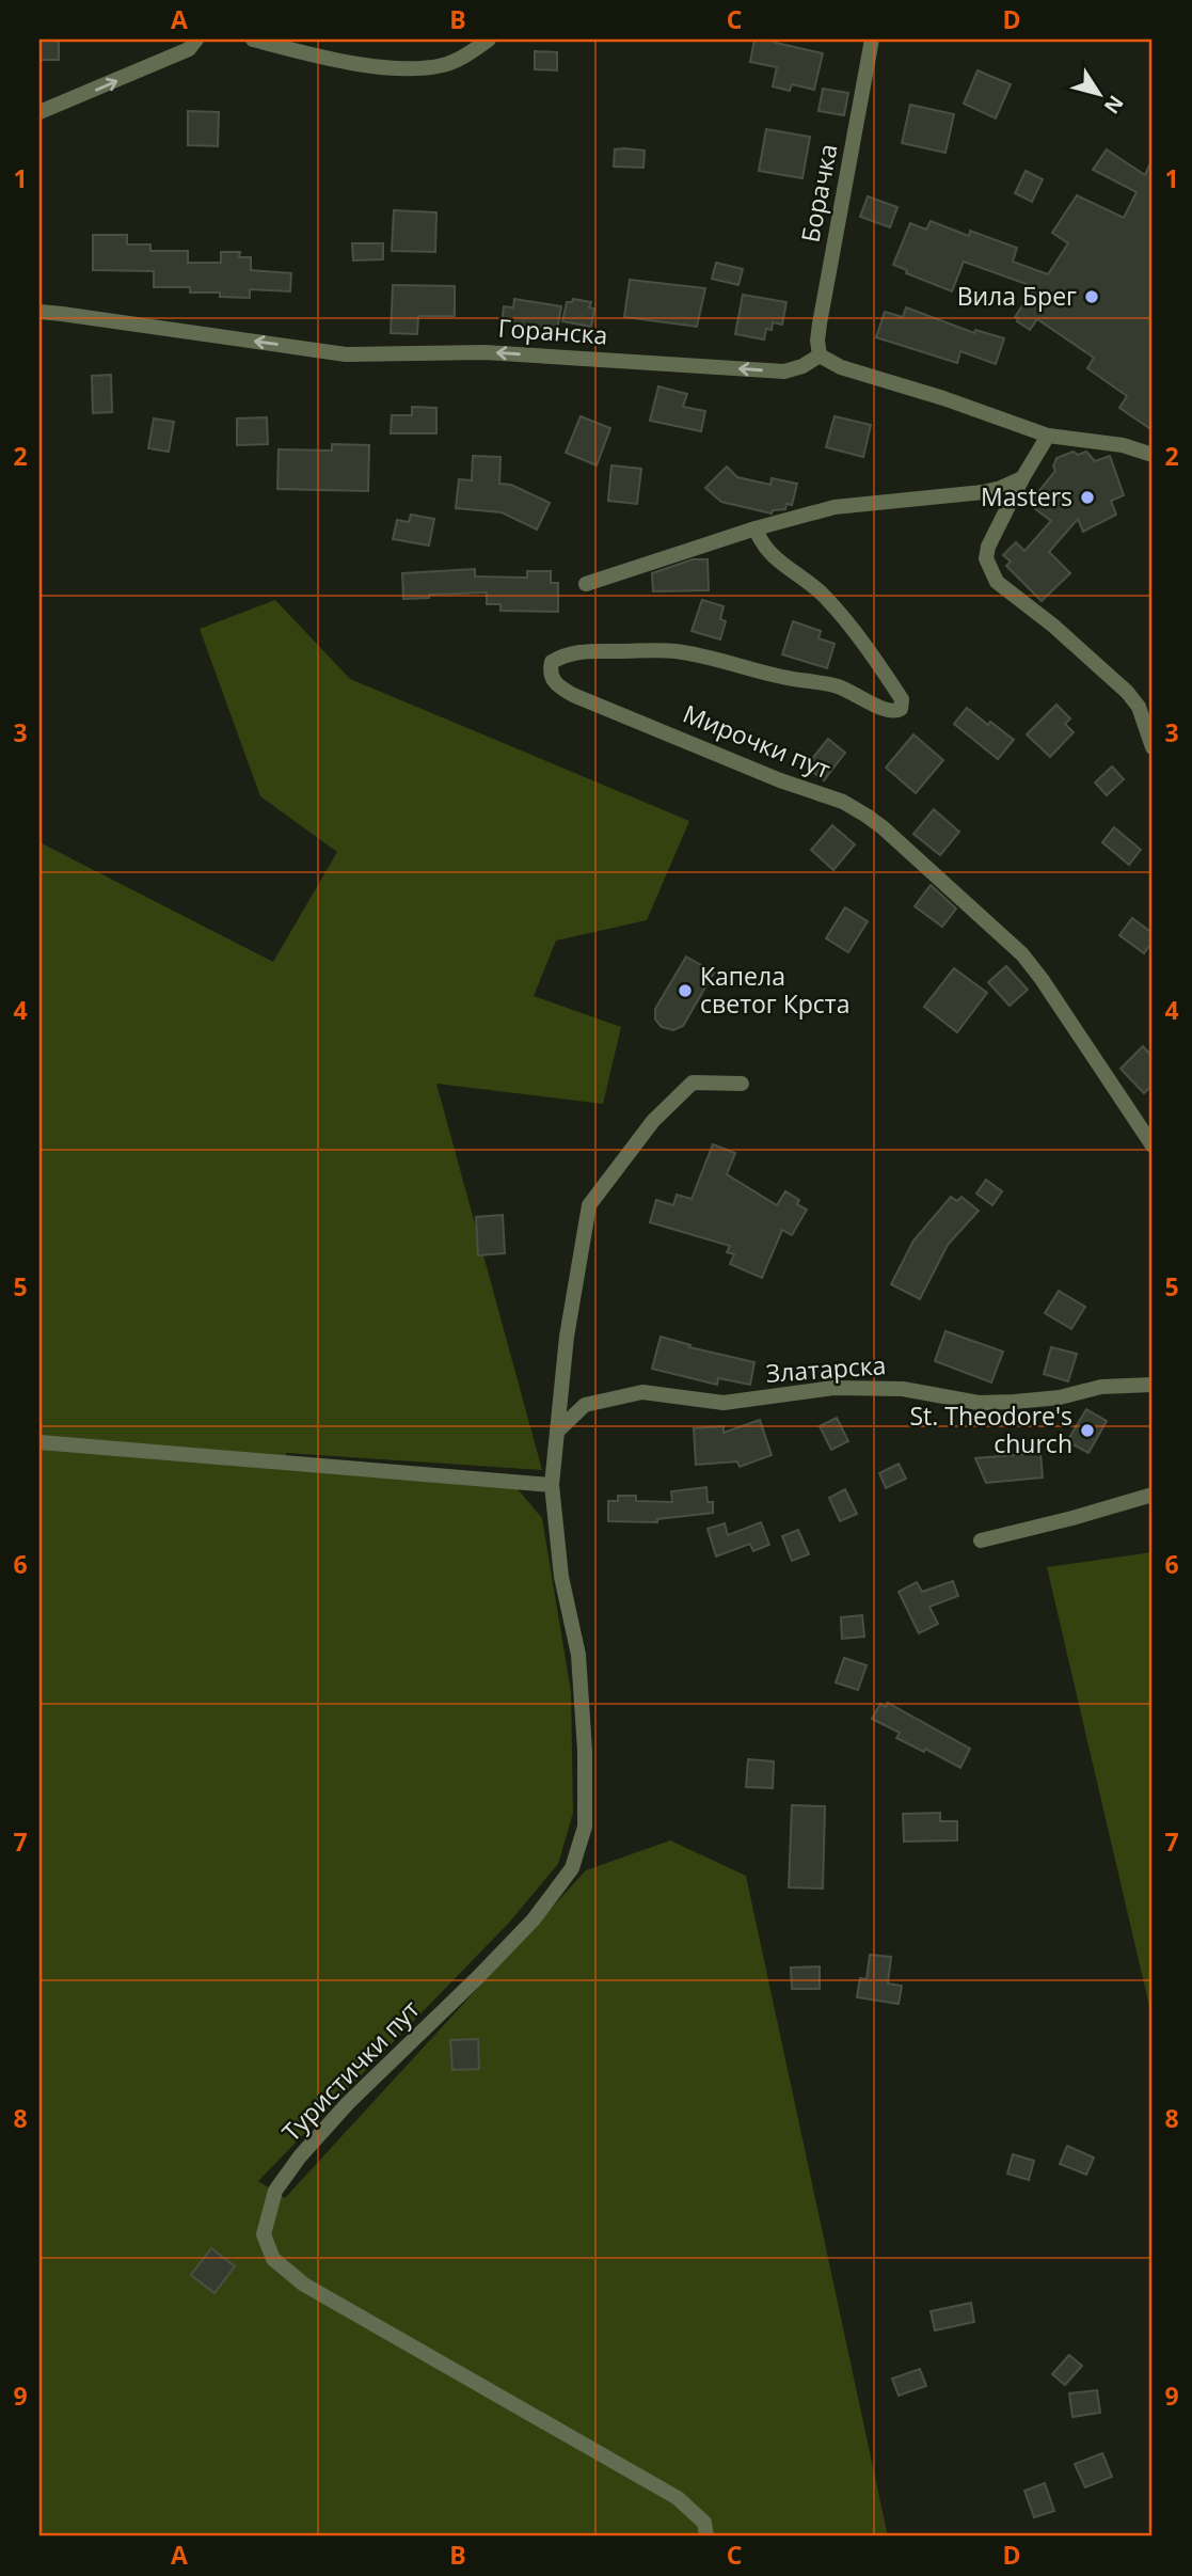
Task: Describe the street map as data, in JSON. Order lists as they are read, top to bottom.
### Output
{
  "streets": {
    "street": [
      "Борачка",
      "Горанска",
      "Мирочки пут",
      "Златарска",
      "Туристички пут"
    ]
  },
  "crossings": [
    ["Борачка", "Горанска"],
    ["Златарска", "Туристички пут"]
  ],
  "one_way": ["Горанска"],
  "places": [
    "Вила Брег",
    "Masters",
    "Капела светог Крста",
    "St. Theodore's church"
  ],
  "north": "bottom right",
  "grid": {
    "columns": [
      "A",
      "B",
      "C",
      "D"
    ],
    "rows": [
      "1",
      "2",
      "3",
      "4",
      "5",
      "6",
      "7",
      "8",
      "9"
    ]
  }
}
